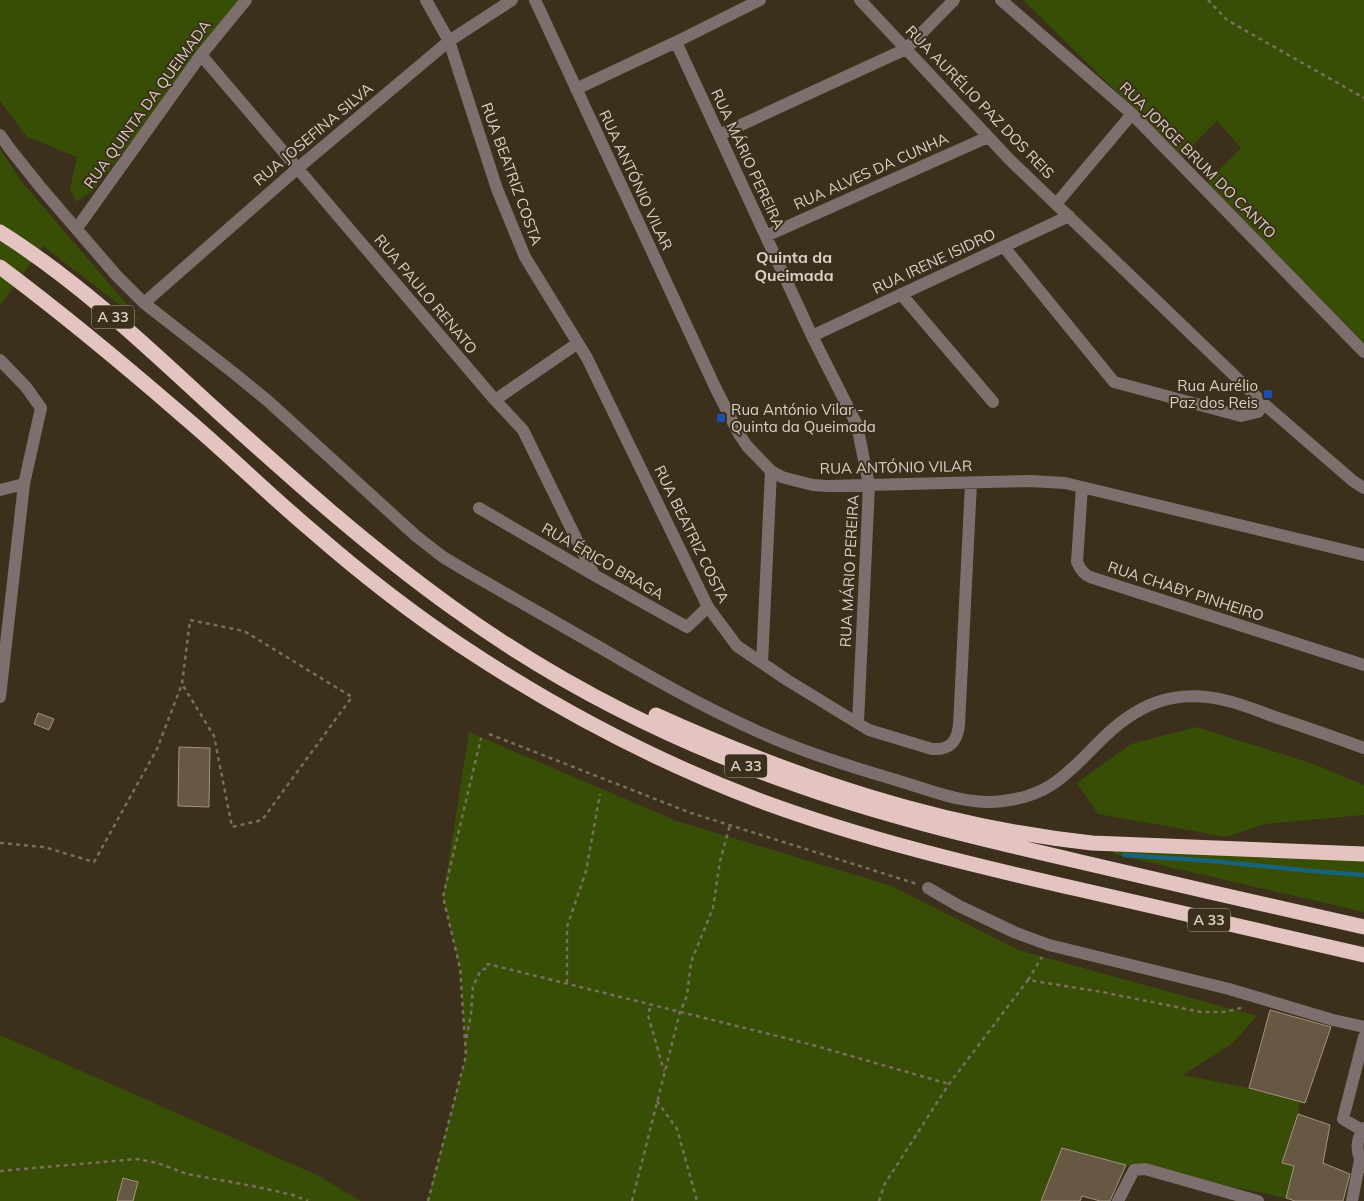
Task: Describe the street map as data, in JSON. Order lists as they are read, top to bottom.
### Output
{
  "streets": {
    "highway": ["A 33"],
    "street": [
      "RUA AURÉLIO PAZ DOS REIS",
      "RUA QUINTA DA QUEIMADA",
      "RUA JOSEFINA SILVA",
      "RUA MÁRIO PEREIRA",
      "RUA JORGE BRUM DO CANTO",
      "RUA ALVES DA CUNHA",
      "RUA BEATRIZ COSTA",
      "RUA ANTÓNIO VILAR",
      "RUA IRENE ISIDRO",
      "RUA PAULO RENATO",
      "RUA ÉRICO BRAGA",
      "RUA CHABY PINHEIRO"
    ]
  },
  "crossings": [
    ["RUA AURÉLIO PAZ DOS REIS", "RUA ALVES DA CUNHA"],
    ["RUA AURÉLIO PAZ DOS REIS", "RUA IRENE ISIDRO"],
    ["RUA QUINTA DA QUEIMADA", "RUA PAULO RENATO"],
    ["RUA JOSEFINA SILVA", "RUA BEATRIZ COSTA"],
    ["RUA JOSEFINA SILVA", "RUA PAULO RENATO"],
    ["RUA MÁRIO PEREIRA", "RUA ALVES DA CUNHA"],
    ["RUA MÁRIO PEREIRA", "RUA BEATRIZ COSTA"],
    ["RUA MÁRIO PEREIRA", "RUA ANTÓNIO VILAR"],
    ["RUA MÁRIO PEREIRA", "RUA IRENE ISIDRO"],
    ["RUA BEATRIZ COSTA", "RUA ANTÓNIO VILAR"],
    ["RUA BEATRIZ COSTA", "RUA ÉRICO BRAGA"],
    ["RUA ANTÓNIO VILAR", "RUA CHABY PINHEIRO"],
    ["RUA PAULO RENATO", "RUA ÉRICO BRAGA"]
  ],
  "districts": ["Quinta da Queimada"],
  "places": {
    "transit": ["Rua Aurélio Paz dos Reis", "Rua António Vilar - Quinta da Queimada"]
  }
}
